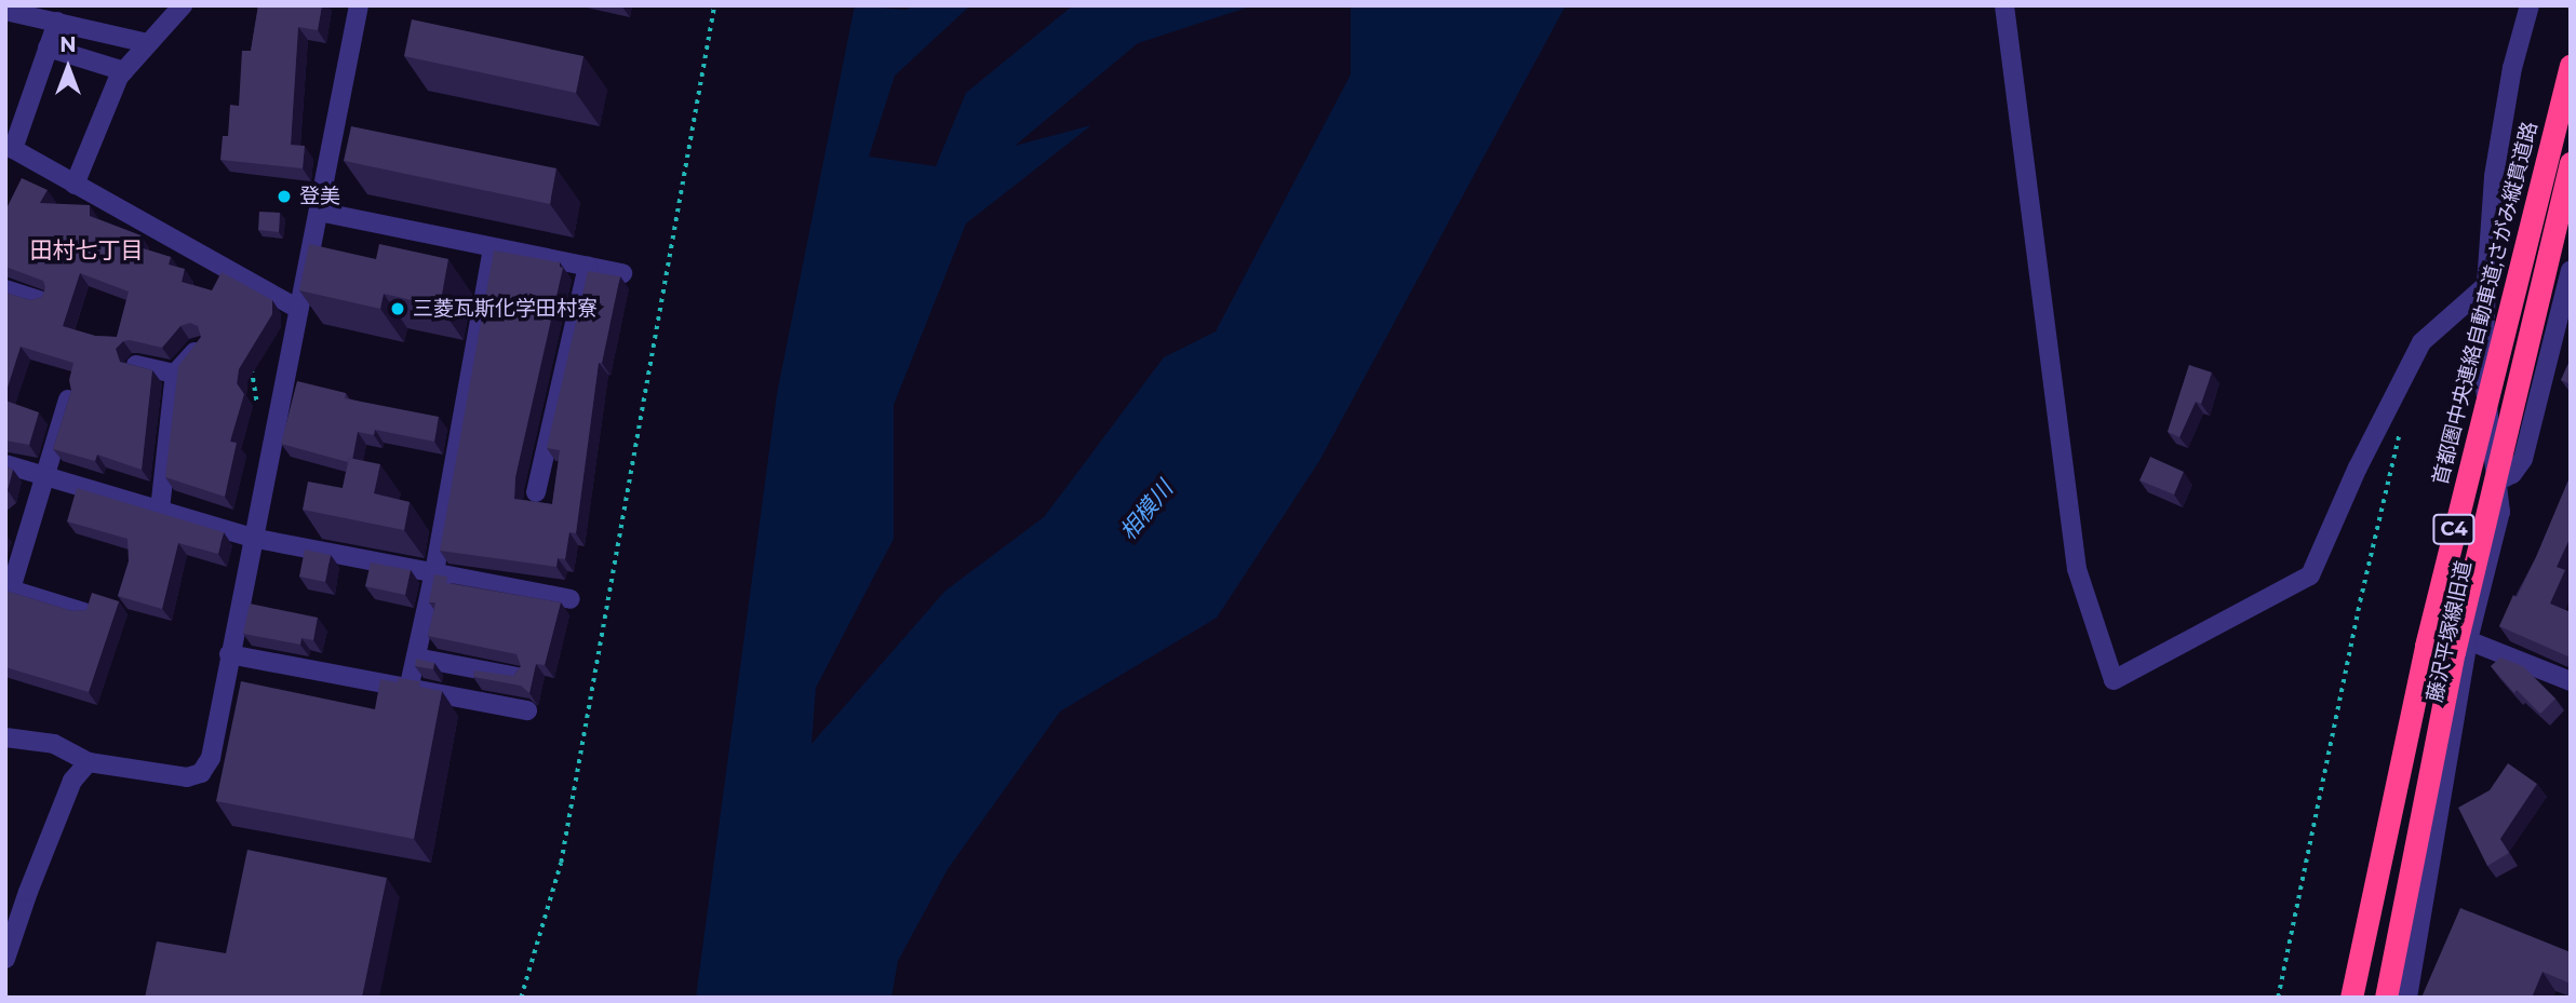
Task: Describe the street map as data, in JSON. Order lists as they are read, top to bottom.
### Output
{
  "streets": {
    "highway": ["首都圏中央連絡自動車道;さがみ縦貫道路", "C4"],
    "street": ["藤沢平塚線旧道"]
  },
  "districts": ["田村七丁目"],
  "water": ["相模川"],
  "places": ["登美", "三菱瓦斯化学田村寮"],
  "north": "top"
}
